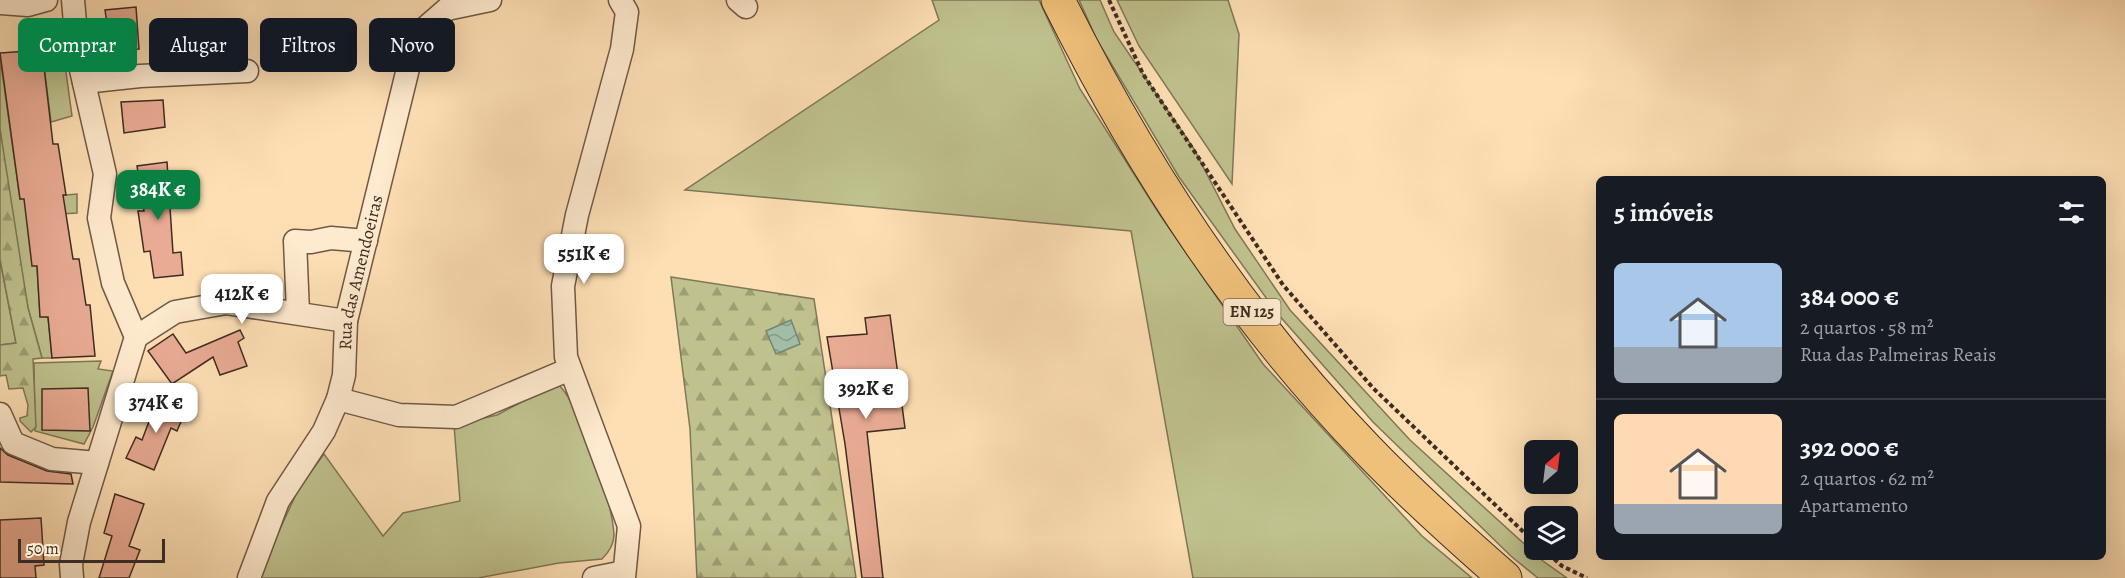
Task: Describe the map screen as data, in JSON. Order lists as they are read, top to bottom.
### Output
{
  "streets": {
    "main road": ["EN 125"],
    "street": ["Rua das Amendoeiras"]
  },
  "scale_bar": "50 m",
  "north": "top right",
  "page": {
    "chip": [
      "Comprar",
      "Alugar",
      "Filtros",
      "Novo"
    ],
    "price": [
      "384K €",
      "551K €",
      "412K €",
      "392K €",
      "374K €"
    ],
    "heading": "5 imóveis",
    "list": [
      {
        "name": "384 000 €",
        "note": "2 quartos · 58 m² · Rua das Palmeiras Reais"
      },
      {
        "name": "392 000 €",
        "note": "2 quartos · 62 m² · Apartamento"
      }
    ],
    "scale": "50 m"
  }
}
